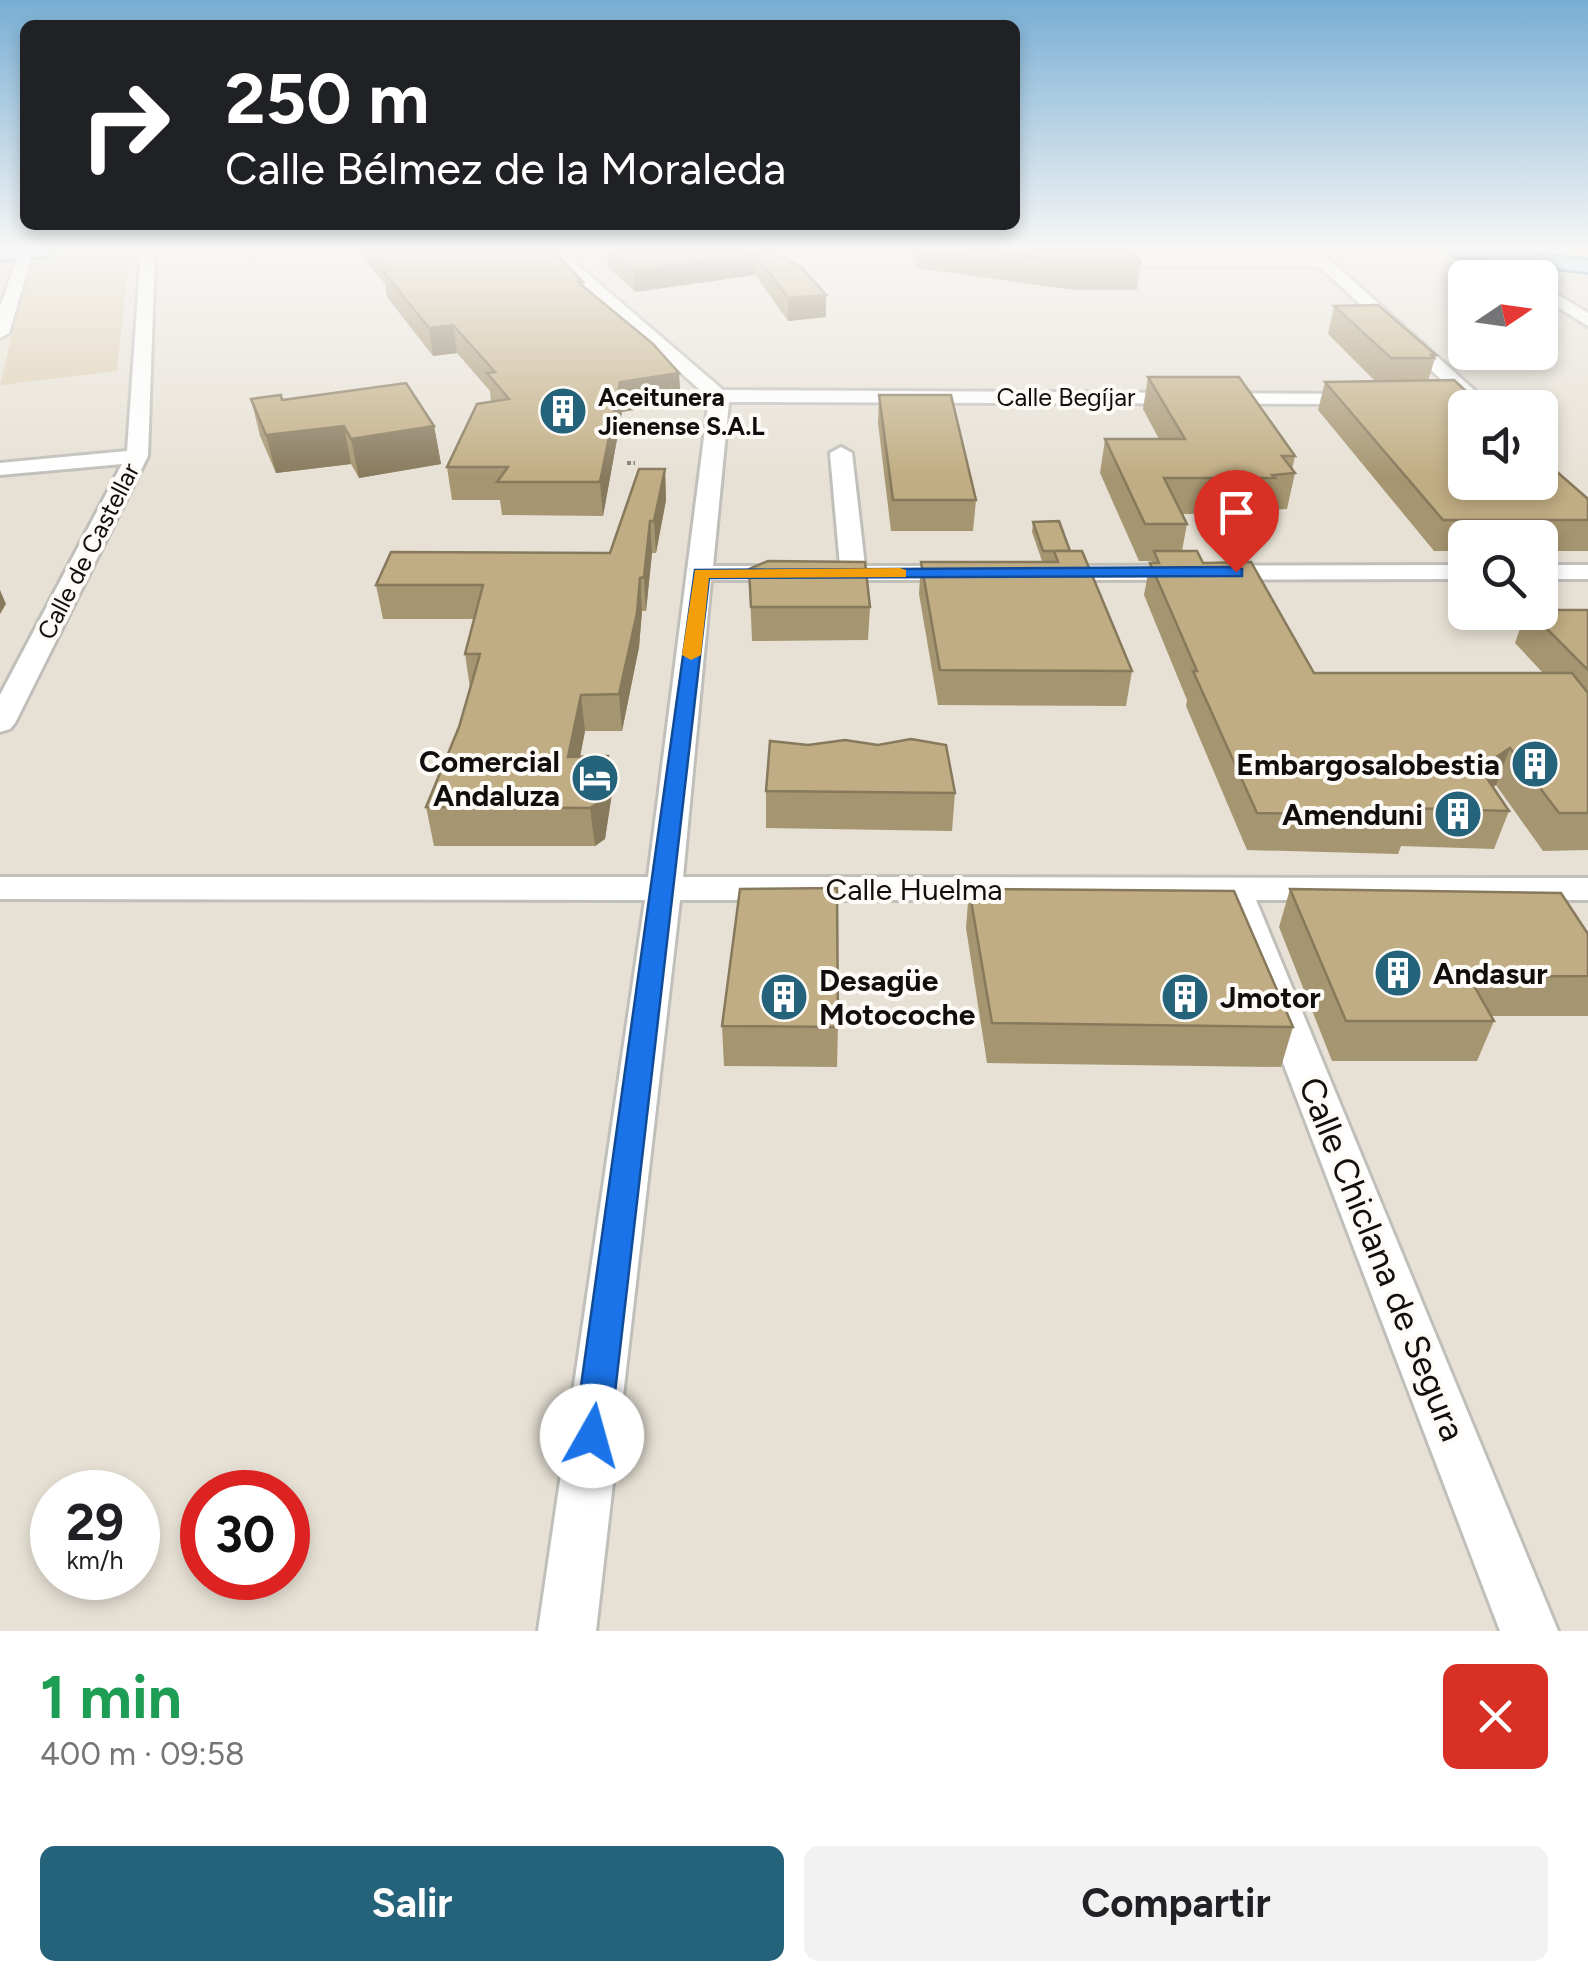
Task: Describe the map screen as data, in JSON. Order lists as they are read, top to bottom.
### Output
{
  "streets": {
    "street": [
      "Calle Begíjar",
      "Calle de Castellar",
      "Calle Huelma",
      "Calle Chiclana de Segura"
    ]
  },
  "crossings": [
    ["Calle Huelma", "Calle Chiclana de Segura"]
  ],
  "places": {
    "building": [
      "Aceitunera Jienense S.A.L",
      "Embargosalobestia",
      "Amenduni",
      "Andasur",
      "Desagüe Motocoche",
      "Jmotor"
    ],
    "hotel": ["Comercial Andaluza"]
  },
  "north": "right",
  "page": {
    "turn": ["250 m", "Calle Bélmez de la Moraleda"],
    "speed": "29 km/h",
    "limit": "30",
    "heading": ["1 min", "400 m · 09:58"],
    "buttons": ["Salir", "Compartir"]
  }
}
